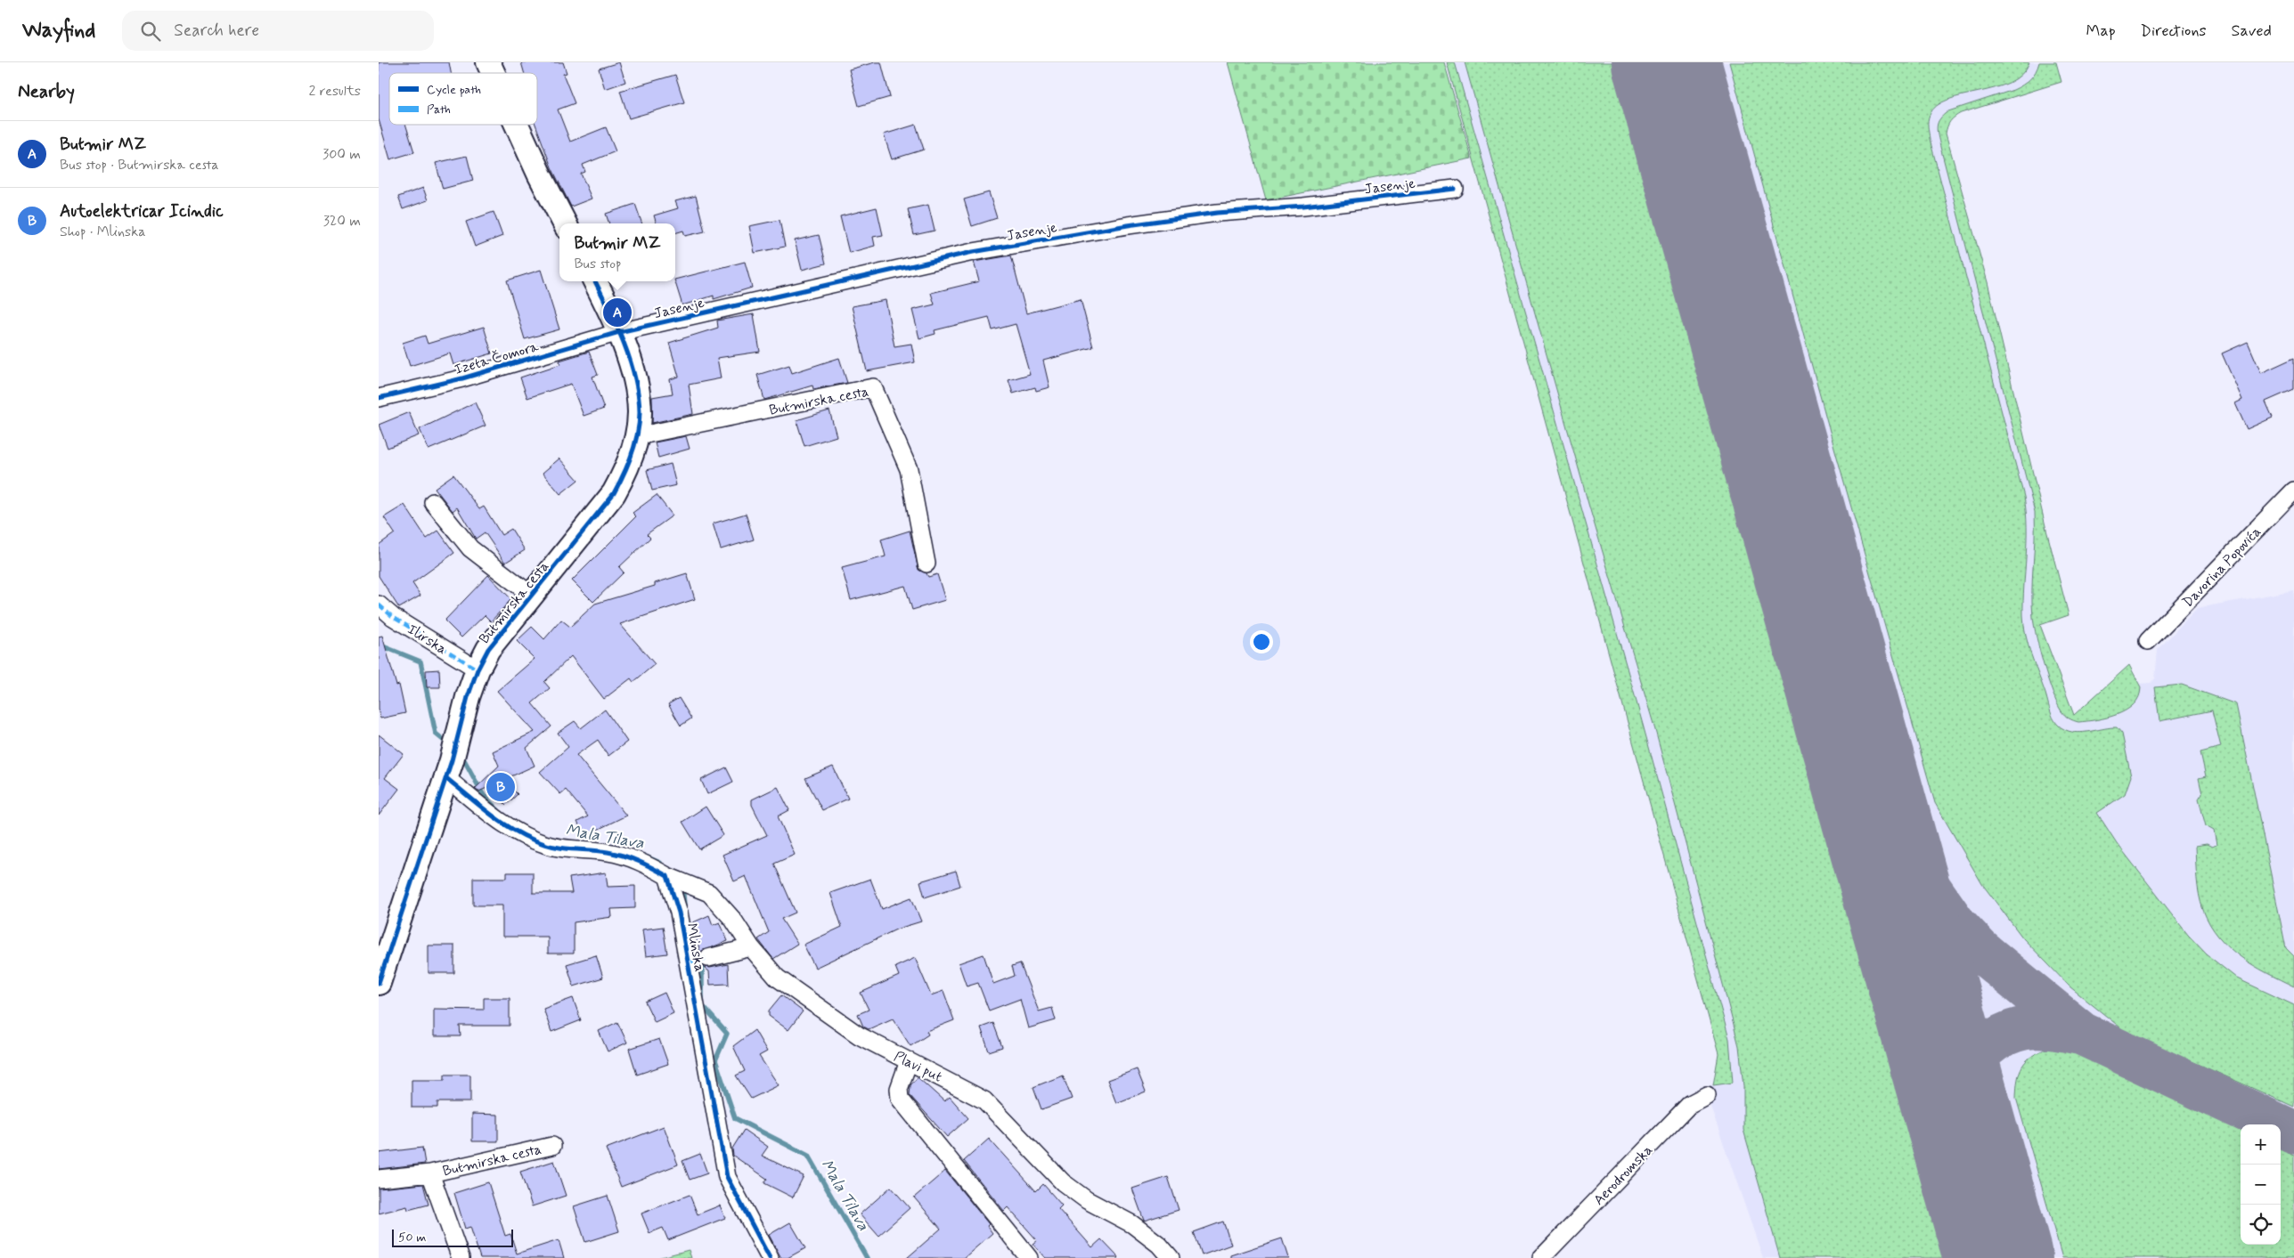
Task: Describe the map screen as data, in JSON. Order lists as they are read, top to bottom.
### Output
{
  "streets": {
    "street": [
      "Jasenje",
      "Izeta Čomora",
      "Butmirska cesta",
      "Davorina Popovića",
      "Ilirska",
      "Mlinska",
      "Plavi put",
      "Aerodromska"
    ]
  },
  "crossings": [
    ["Jasenje", "Izeta Čomora"],
    ["Jasenje", "Butmirska cesta"],
    ["Izeta Čomora", "Butmirska cesta"],
    ["Butmirska cesta", "Ilirska"],
    ["Mlinska", "Plavi put"]
  ],
  "water": ["Mala Tilava"],
  "legend": ["Cycle path", "Path"],
  "scale_bar": "50 m",
  "page": {
    "header": "Wayfind",
    "search": "Search here",
    "nav": ["Map", "Directions", "Saved"],
    "heading": ["Nearby", "2 results"],
    "list": [
      {
        "mark": "A",
        "name": "Butmir MZ",
        "note": "Bus stop · Butmirska cesta",
        "value": "300 m"
      },
      {
        "mark": "B",
        "name": "Autoelektricar Icindic",
        "note": "Shop · Mlinska",
        "value": "320 m"
      }
    ],
    "popup": ["Butmir MZ", "Bus stop"],
    "pins": ["A", "B"],
    "map_buttons": ["+", "−"],
    "scale": "50 m"
  }
}
